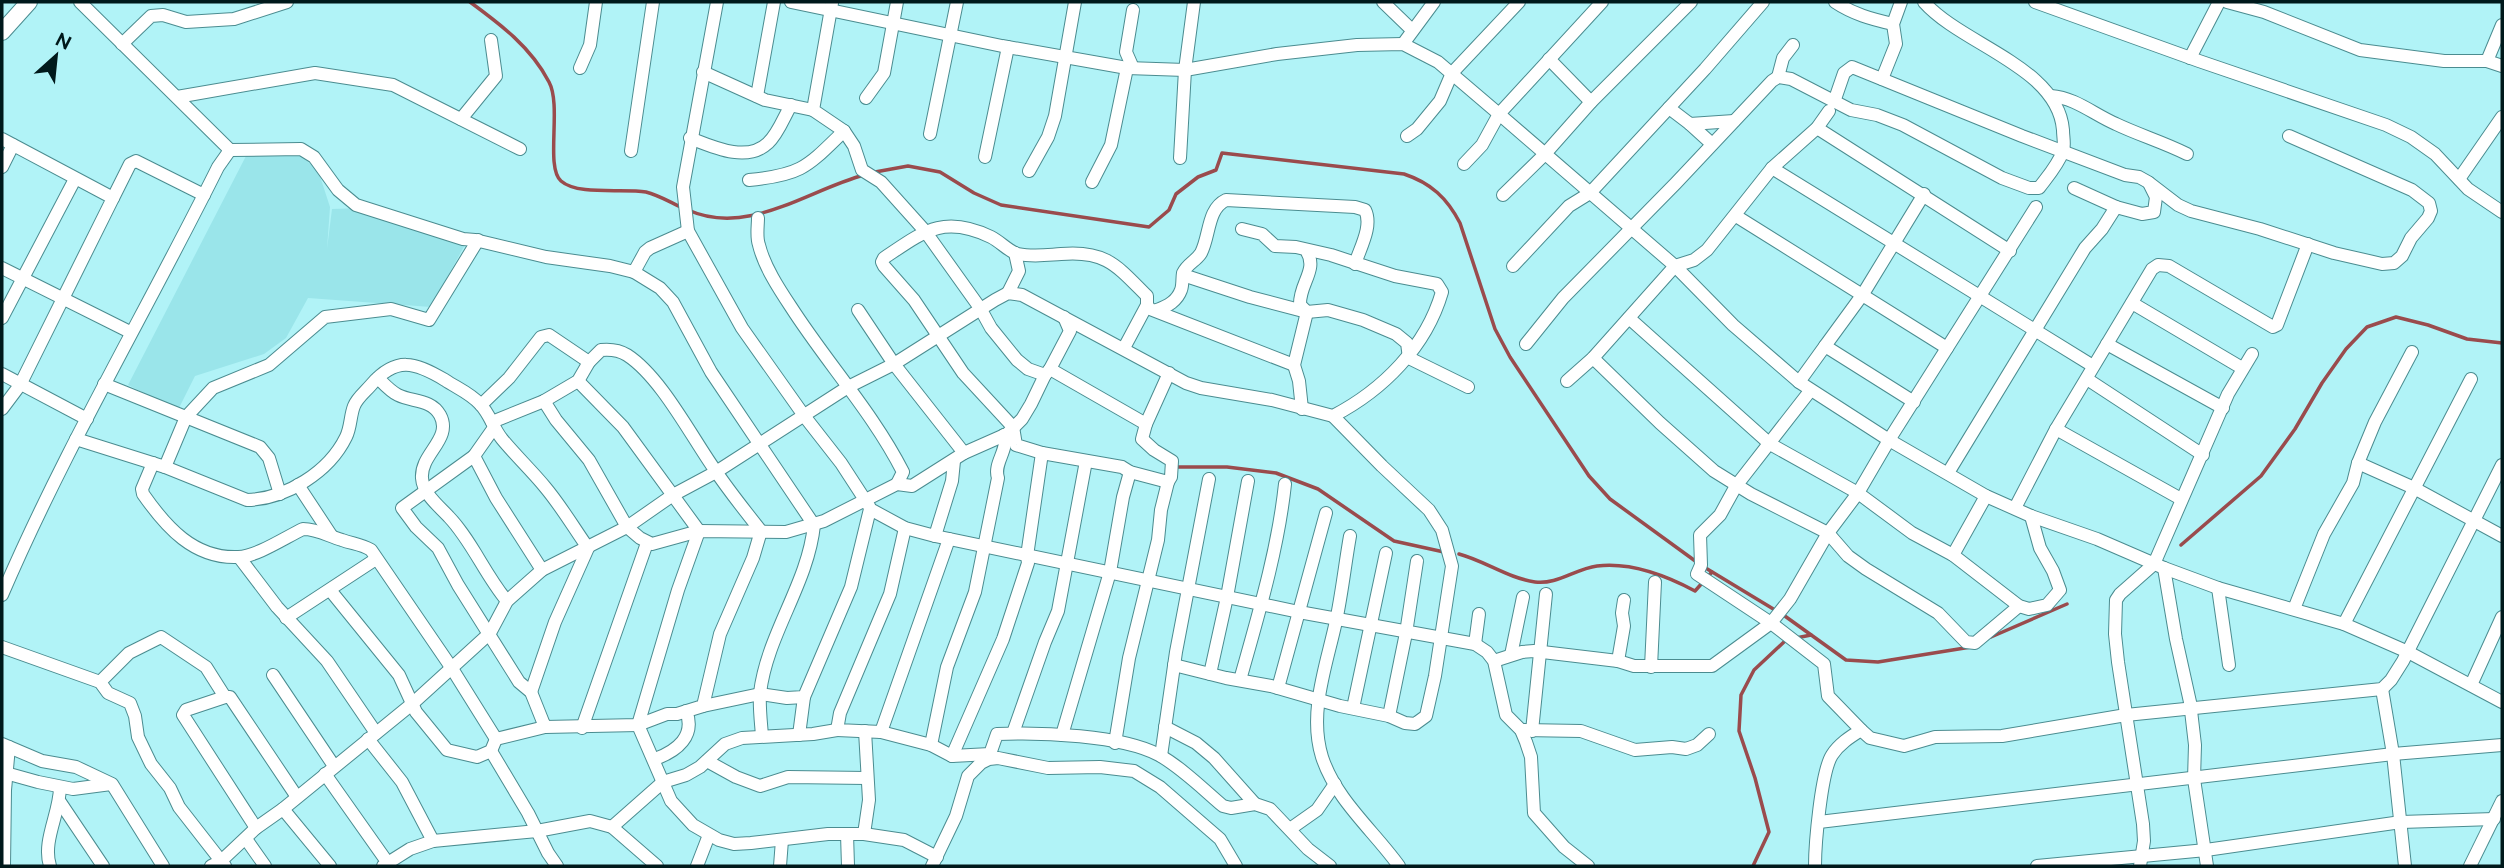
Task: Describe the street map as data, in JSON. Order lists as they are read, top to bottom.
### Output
{
  "north": "top right"
}
